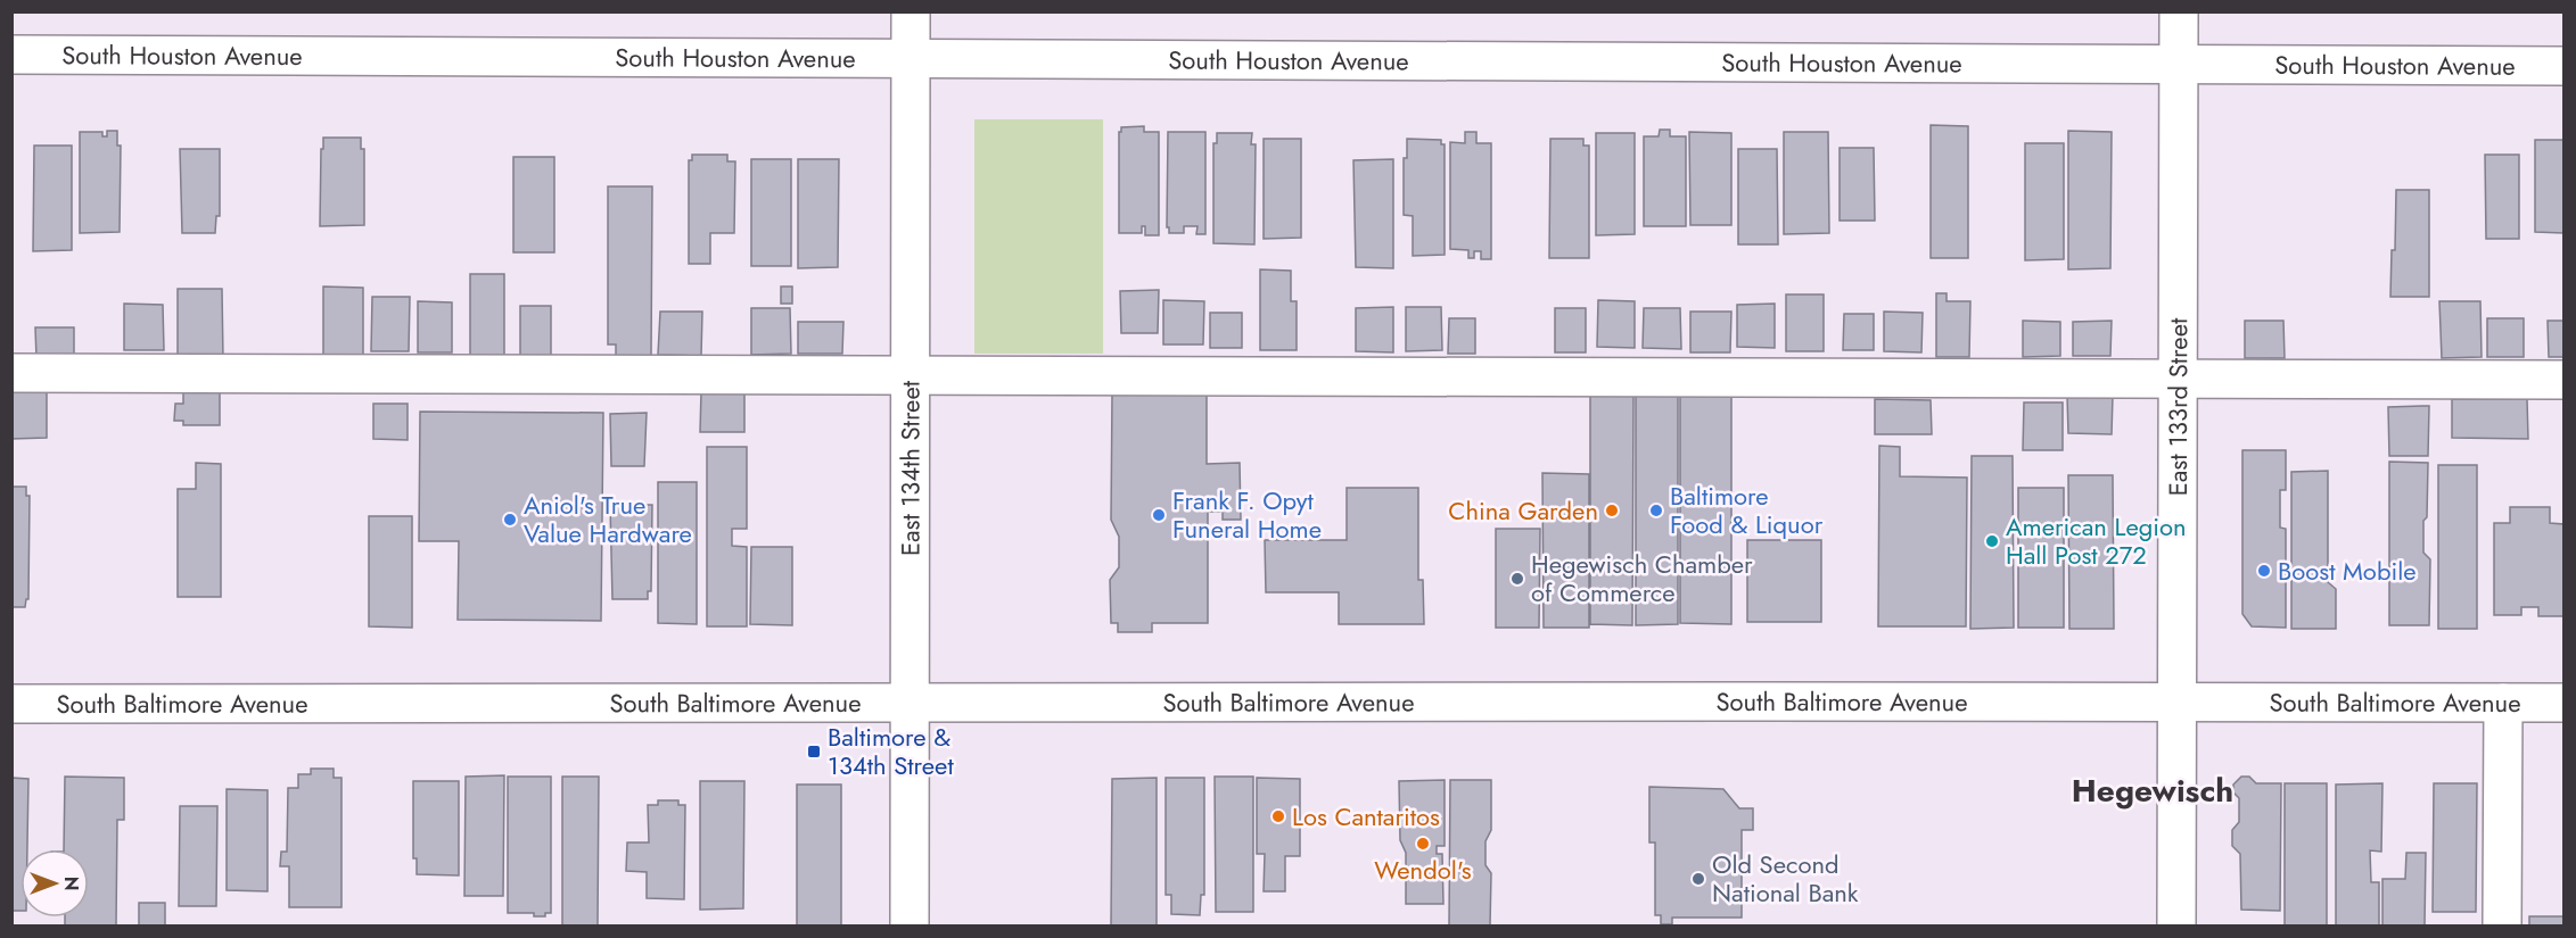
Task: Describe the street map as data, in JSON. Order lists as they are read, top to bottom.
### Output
{
  "streets": {
    "street": [
      "South Houston Avenue",
      "East 133rd Street",
      "East 134th Street",
      "South Baltimore Avenue"
    ]
  },
  "crossings": [
    ["South Houston Avenue", "East 133rd Street"],
    ["South Houston Avenue", "East 134th Street"],
    ["East 133rd Street", "South Baltimore Avenue"],
    ["East 134th Street", "South Baltimore Avenue"]
  ],
  "districts": ["Hegewisch"],
  "places": {
    "other": [
      "China Garden",
      "Baltimore Food & Liquor",
      "Frank F. Opyt Funeral Home",
      "Aniol's True Value Hardware",
      "American Legion Hall Post 272",
      "Boost Mobile",
      "Hegewisch Chamber of Commerce",
      "Los Cantaritos",
      "Wendol's",
      "Old Second National Bank"
    ],
    "transit": ["Baltimore & 134th Street"]
  },
  "north": "right"
}
